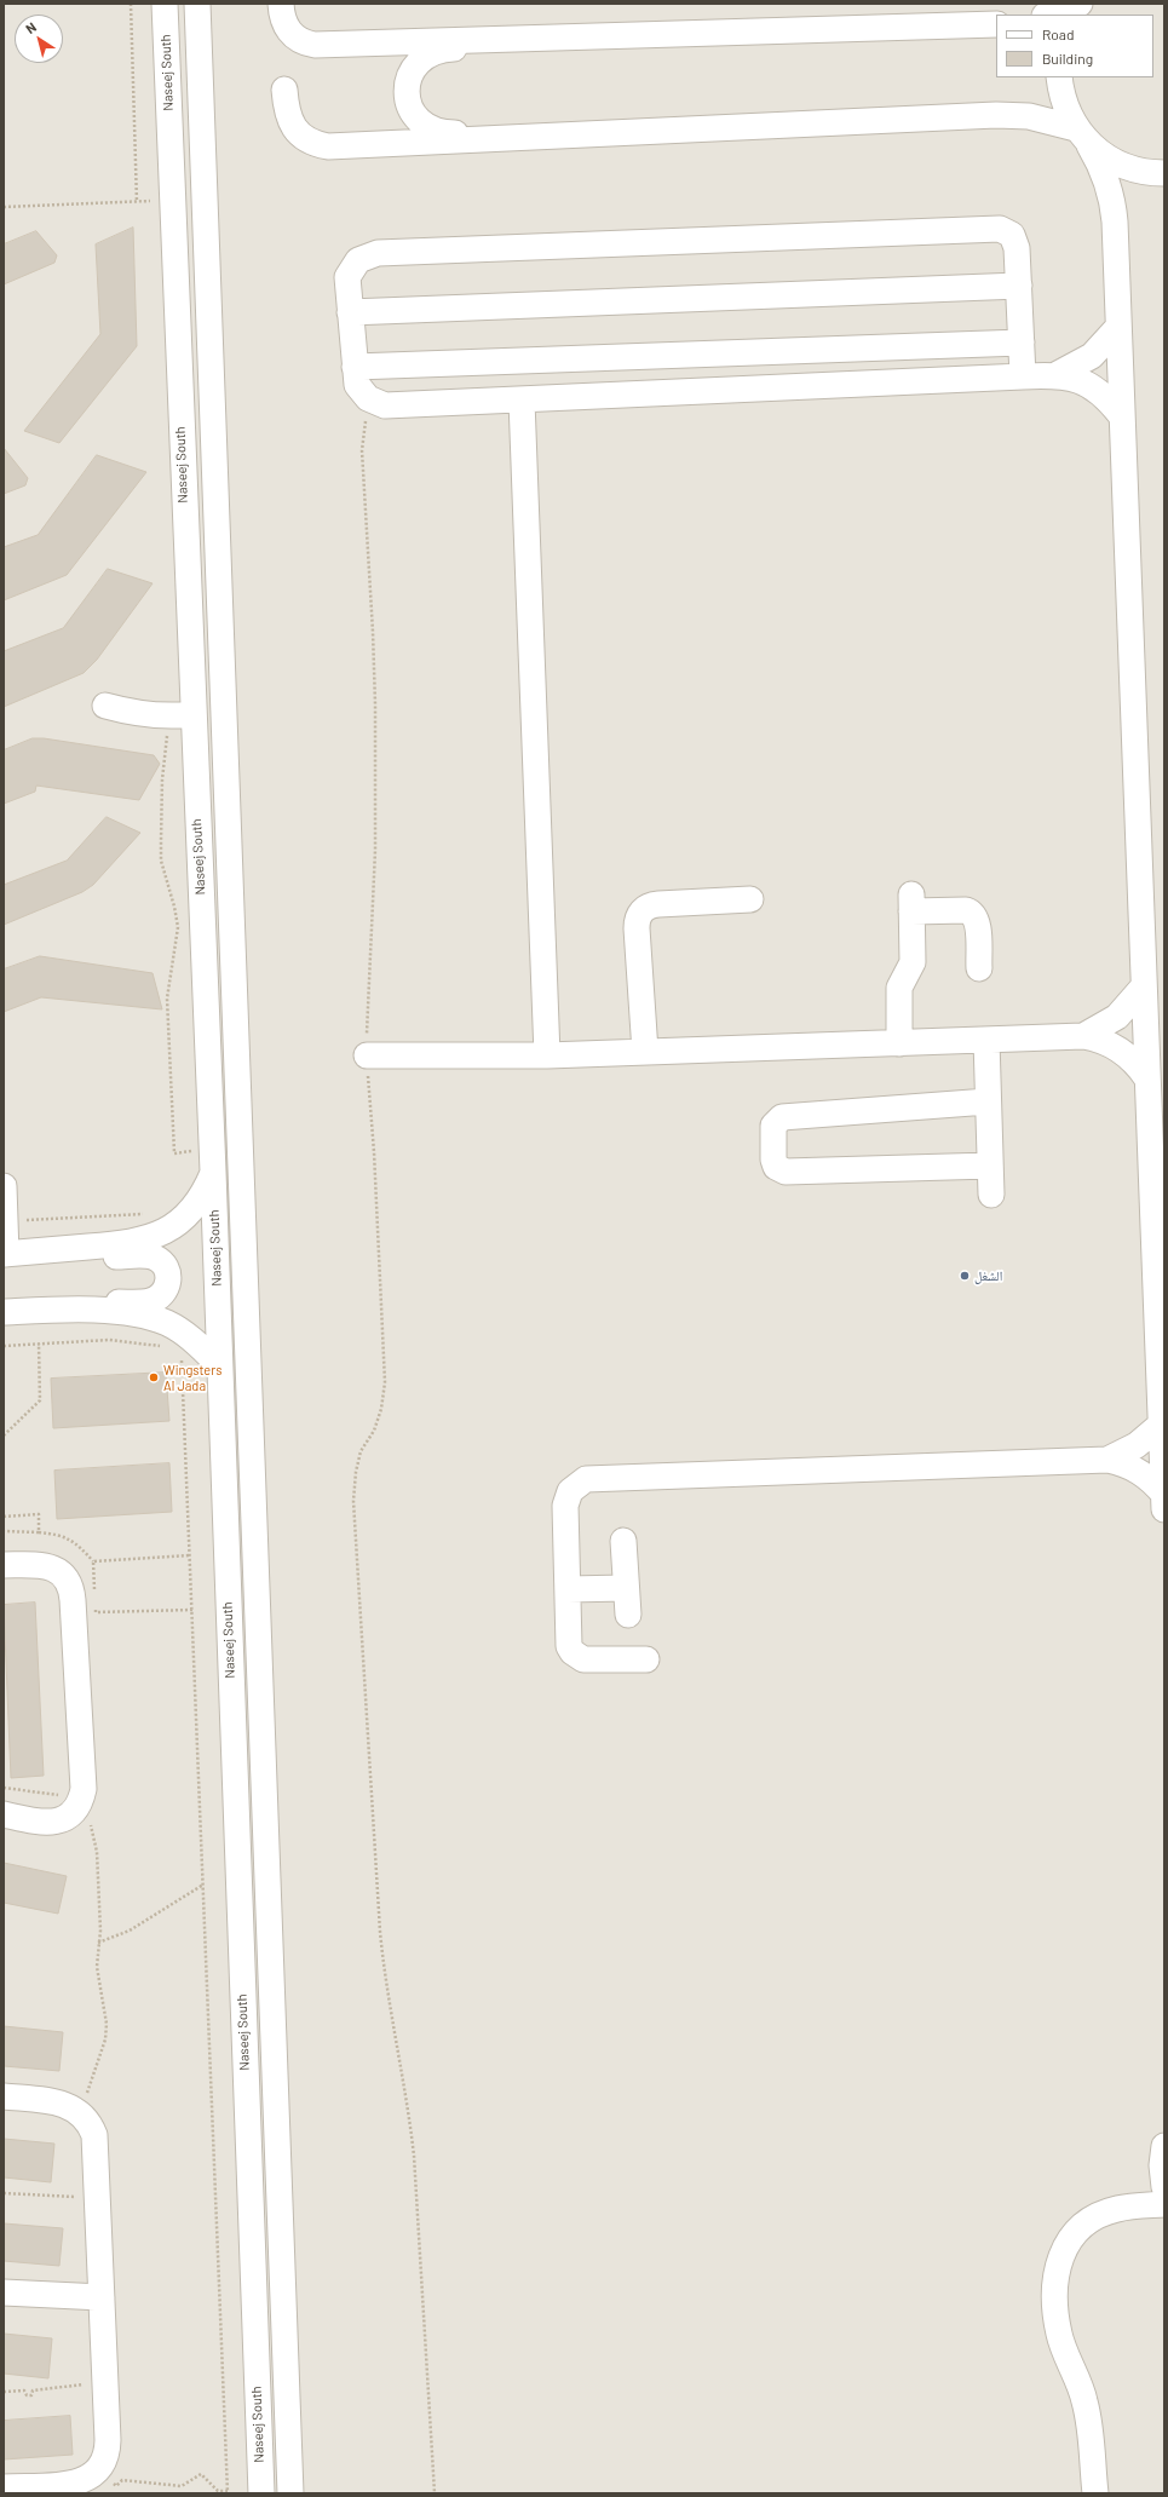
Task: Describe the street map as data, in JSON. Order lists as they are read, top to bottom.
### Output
{
  "streets": {
    "street": ["Naseej South"]
  },
  "places": ["الشغل", "Wingsters Al Jada"],
  "legend": ["Road", "Building"],
  "north": "top left"
}
